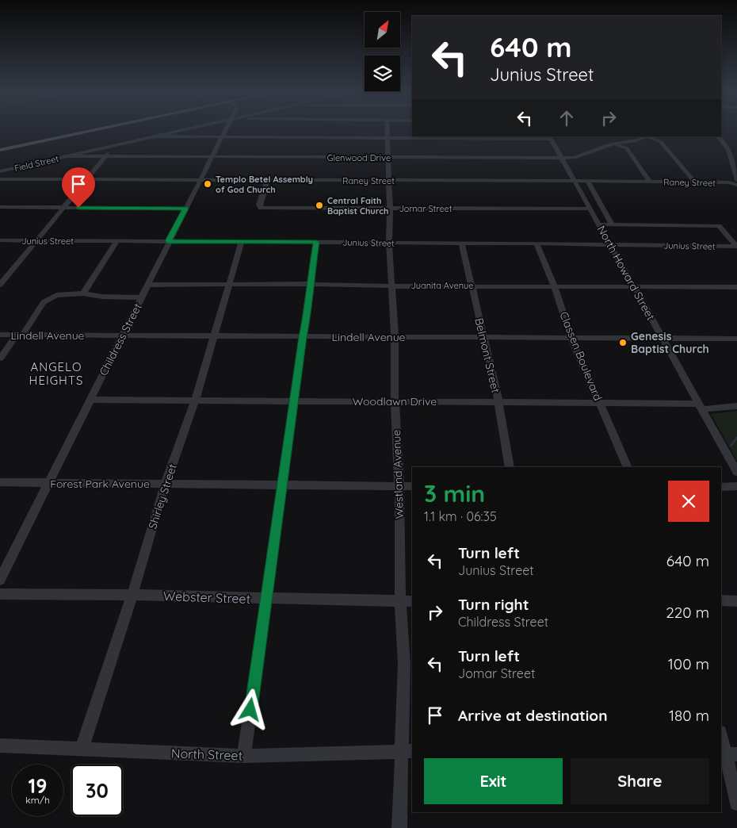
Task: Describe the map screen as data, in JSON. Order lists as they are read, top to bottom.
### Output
{
  "streets": {
    "street": [
      "Glenwood Drive",
      "Field Street",
      "Raney Street",
      "Jomar Street",
      "Junius Street",
      "North Howard Street",
      "Juanita Avenue",
      "Lindell Avenue",
      "Childress Street",
      "Belmont Street",
      "Classen Boulevard",
      "Woodlawn Drive",
      "Westland Avenue",
      "Forest Park Avenue",
      "Shirley Street",
      "Webster Street",
      "North Street"
    ]
  },
  "crossings": [
    ["Glenwood Drive", "Field Street"],
    ["Glenwood Drive", "North Howard Street"],
    ["Glenwood Drive", "Childress Street"],
    ["Glenwood Drive", "Westland Avenue"],
    ["Raney Street", "Jomar Street"],
    ["Raney Street", "North Howard Street"],
    ["Raney Street", "Childress Street"],
    ["Raney Street", "Westland Avenue"],
    ["Jomar Street", "North Howard Street"],
    ["Jomar Street", "Westland Avenue"],
    ["Junius Street", "North Howard Street"],
    ["Junius Street", "Childress Street"],
    ["Junius Street", "Belmont Street"],
    ["Junius Street", "Classen Boulevard"],
    ["Junius Street", "Westland Avenue"],
    ["Junius Street", "Shirley Street"],
    ["North Howard Street", "Juanita Avenue"],
    ["North Howard Street", "Lindell Avenue"],
    ["North Howard Street", "Woodlawn Drive"],
    ["Juanita Avenue", "Childress Street"],
    ["Juanita Avenue", "Belmont Street"],
    ["Juanita Avenue", "Classen Boulevard"],
    ["Juanita Avenue", "Westland Avenue"],
    ["Juanita Avenue", "Shirley Street"],
    ["Lindell Avenue", "Childress Street"],
    ["Lindell Avenue", "Belmont Street"],
    ["Lindell Avenue", "Classen Boulevard"],
    ["Lindell Avenue", "Westland Avenue"],
    ["Lindell Avenue", "Shirley Street"],
    ["Childress Street", "Woodlawn Drive"],
    ["Childress Street", "Forest Park Avenue"],
    ["Belmont Street", "Woodlawn Drive"],
    ["Classen Boulevard", "Woodlawn Drive"],
    ["Woodlawn Drive", "Westland Avenue"],
    ["Woodlawn Drive", "Shirley Street"],
    ["Westland Avenue", "Forest Park Avenue"],
    ["Westland Avenue", "Webster Street"],
    ["Westland Avenue", "North Street"],
    ["Forest Park Avenue", "Shirley Street"],
    ["Shirley Street", "Webster Street"],
    ["Shirley Street", "North Street"]
  ],
  "districts": ["ANGELO HEIGHTS"],
  "places": ["Templo Betel Assembly of God Church", "Central Faith Baptist Church", "Genesis Baptist Church"],
  "north": "top right",
  "page": {
    "turn": ["640 m", "Junius Street"],
    "heading": ["3 min", "1.1 km · 06:35"],
    "list": [
      {
        "name": "Turn left",
        "note": "Junius Street",
        "value": "640 m"
      },
      {
        "name": "Turn right",
        "note": "Childress Street",
        "value": "220 m"
      },
      {
        "name": "Turn left",
        "note": "Jomar Street",
        "value": "100 m"
      },
      {
        "name": "Arrive at destination",
        "value": "180 m"
      }
    ],
    "buttons": ["Exit", "Share"],
    "speed": "19 km/h",
    "limit": "30"
  }
}
